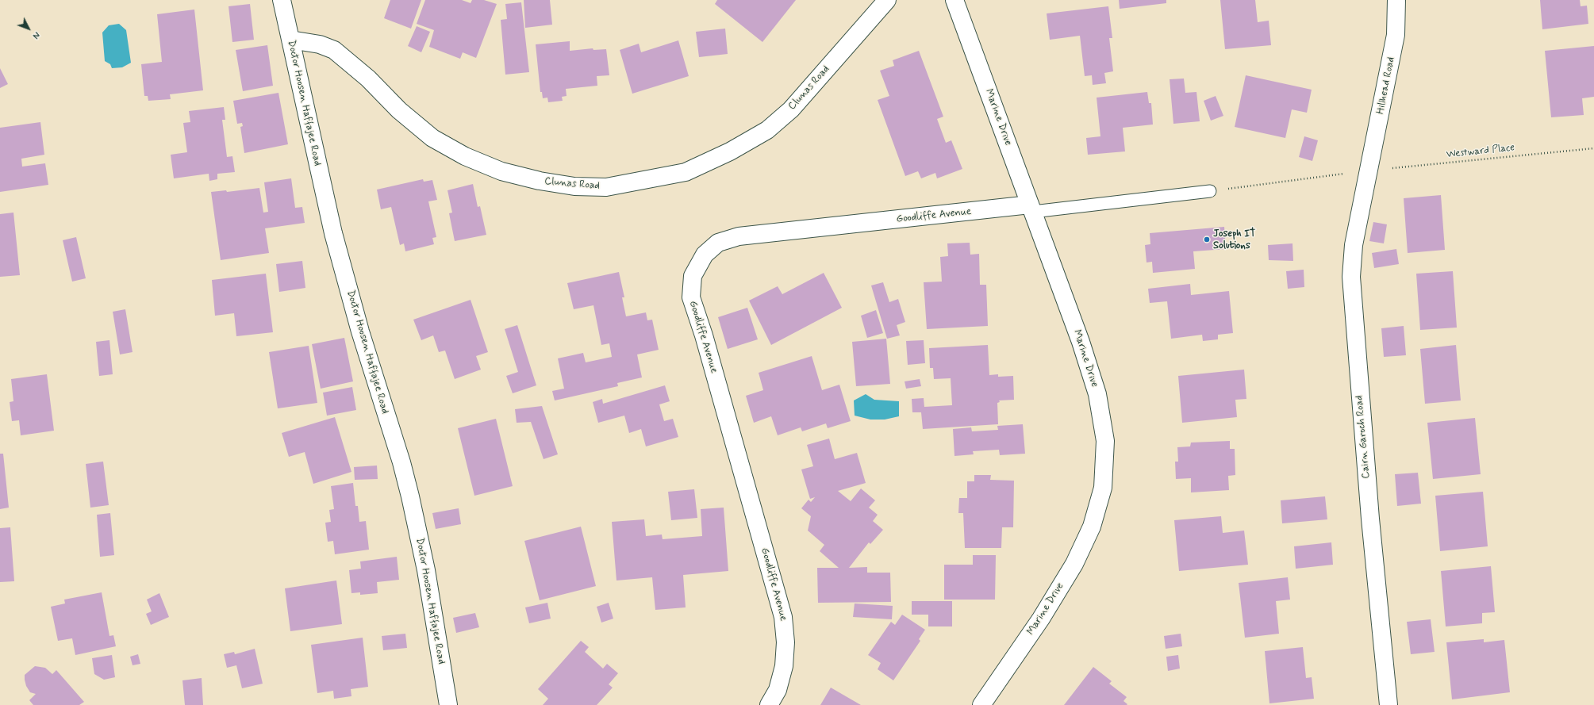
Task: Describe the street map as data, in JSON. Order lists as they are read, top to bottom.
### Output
{
  "streets": {
    "street": [
      "Hillhead Road",
      "Clunas Road",
      "Doctor Hoosen Haffajee Road",
      "Marine Drive",
      "Goodliffe Avenue",
      "Cairn Garoch Road"
    ],
    "path": ["Westward Place"]
  },
  "crossings": [
    ["Hillhead Road", "Westward Place"],
    ["Hillhead Road", "Cairn Garoch Road"],
    ["Clunas Road", "Doctor Hoosen Haffajee Road"],
    ["Marine Drive", "Goodliffe Avenue"],
    ["Westward Place", "Cairn Garoch Road"]
  ],
  "places": ["Joseph IT Solutions"],
  "north": "bottom right"
}
